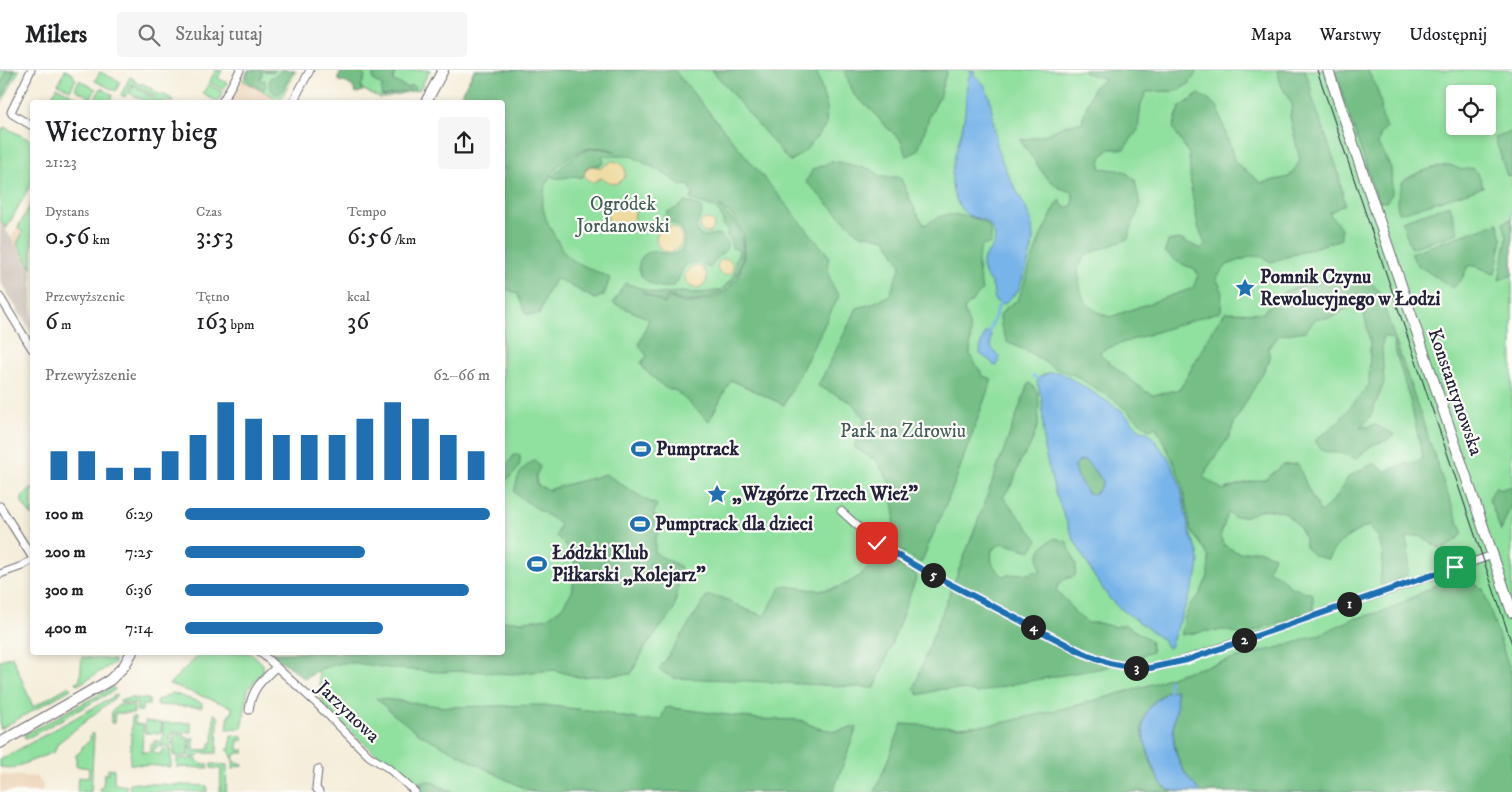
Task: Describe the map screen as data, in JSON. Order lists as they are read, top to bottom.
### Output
{
  "streets": {
    "main road": ["Konstantynowska"],
    "street": ["Jarzynowa"]
  },
  "parks": ["Ogródek Jordanowski", "Park na Zdrowiu"],
  "places": {
    "place": ["Pomnik Czynu Rewolucyjnego w Łodzi", "„Wzgórze Trzech Wież”"],
    "sports": ["Pumptrack", "Pumptrack dla dzieci", "Łódzki Klub Piłkarski „Kolejarz”"]
  },
  "page": {
    "header": "Milers",
    "search": "Szukaj tutaj",
    "nav": ["Mapa", "Warstwy", "Udostępnij"],
    "heading": ["Wieczorny bieg", "21:23"],
    "stats": [
      ["Dystans", "0.56 km"],
      ["Czas", "3:53"],
      ["Tempo", "6:56 /km"],
      ["Przewyższenie", "6 m"],
      ["Tętno", "163 bpm"],
      ["kcal", "36"]
    ],
    "chart": ["Przewyższenie", "62–66 m"],
    "list": [
      {
        "name": "100 m",
        "note": "6:29"
      },
      {
        "name": "200 m",
        "note": "7:25"
      },
      {
        "name": "300 m",
        "note": "6:36"
      },
      {
        "name": "400 m",
        "note": "7:14"
      }
    ],
    "pins": [
      "5",
      "1",
      "4",
      "2",
      "3"
    ]
  }
}
